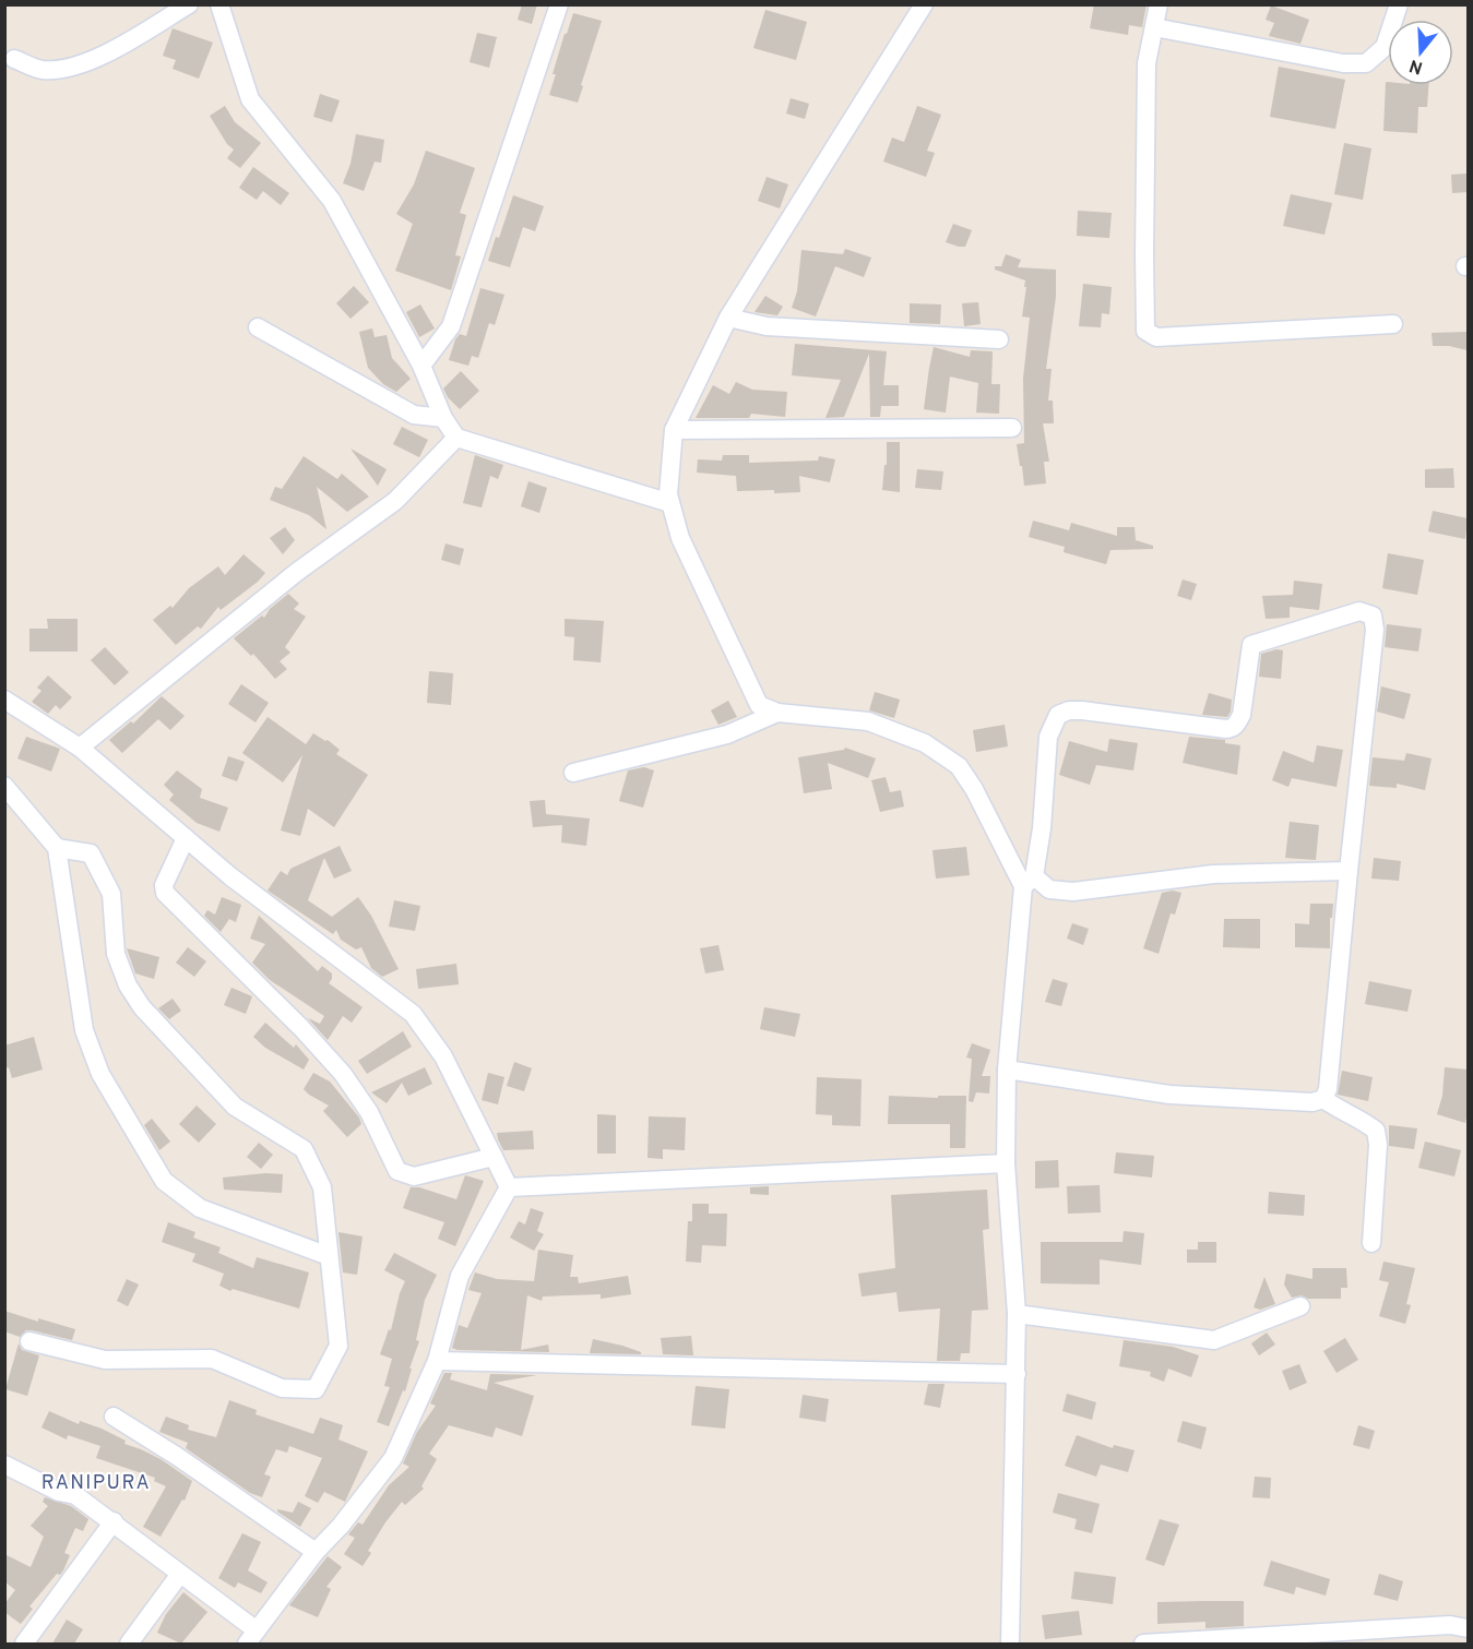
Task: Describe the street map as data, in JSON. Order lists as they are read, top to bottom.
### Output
{
  "districts": ["RANIPURA"],
  "north": "bottom"
}
